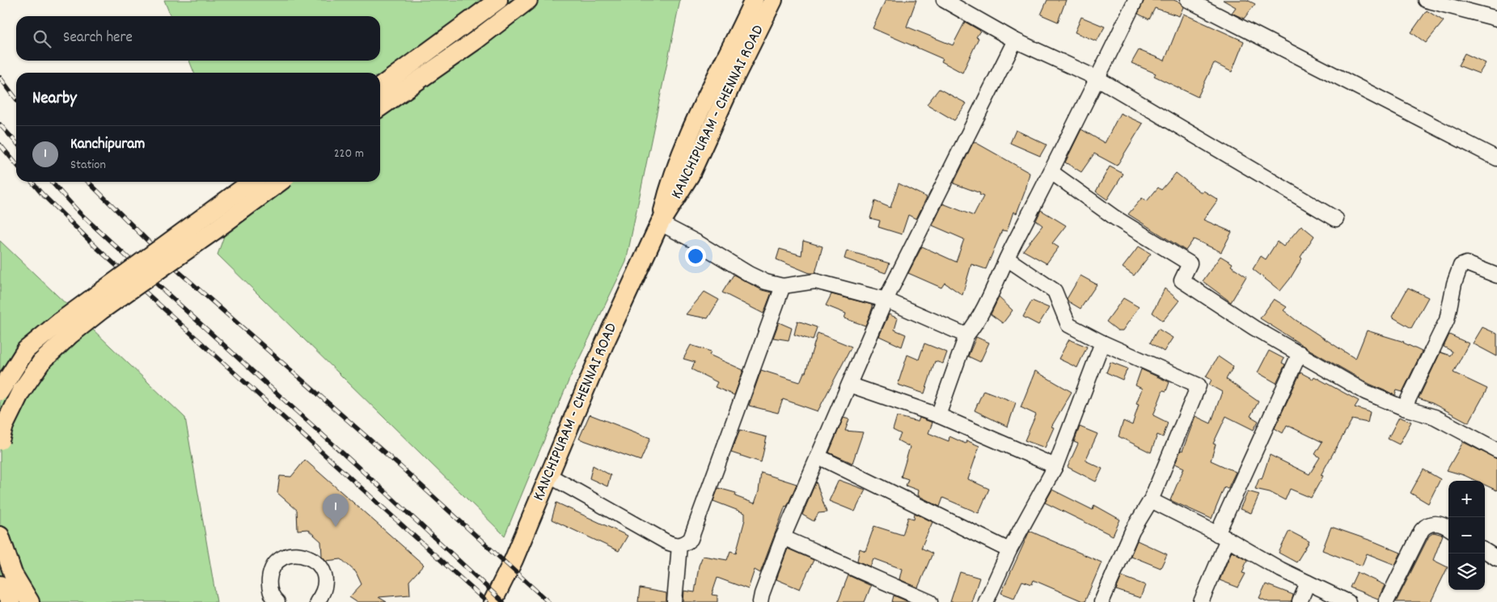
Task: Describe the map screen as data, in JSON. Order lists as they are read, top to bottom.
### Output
{
  "streets": {
    "main road": ["KANCHIPURAM - CHENNAI ROAD"]
  },
  "page": {
    "search": "Search here",
    "heading": "Nearby",
    "list": [
      {
        "mark": "1",
        "name": "Kanchipuram",
        "note": "Station",
        "value": "220 m"
      }
    ],
    "map_buttons": ["+", "−"],
    "pins": "1"
  }
}
